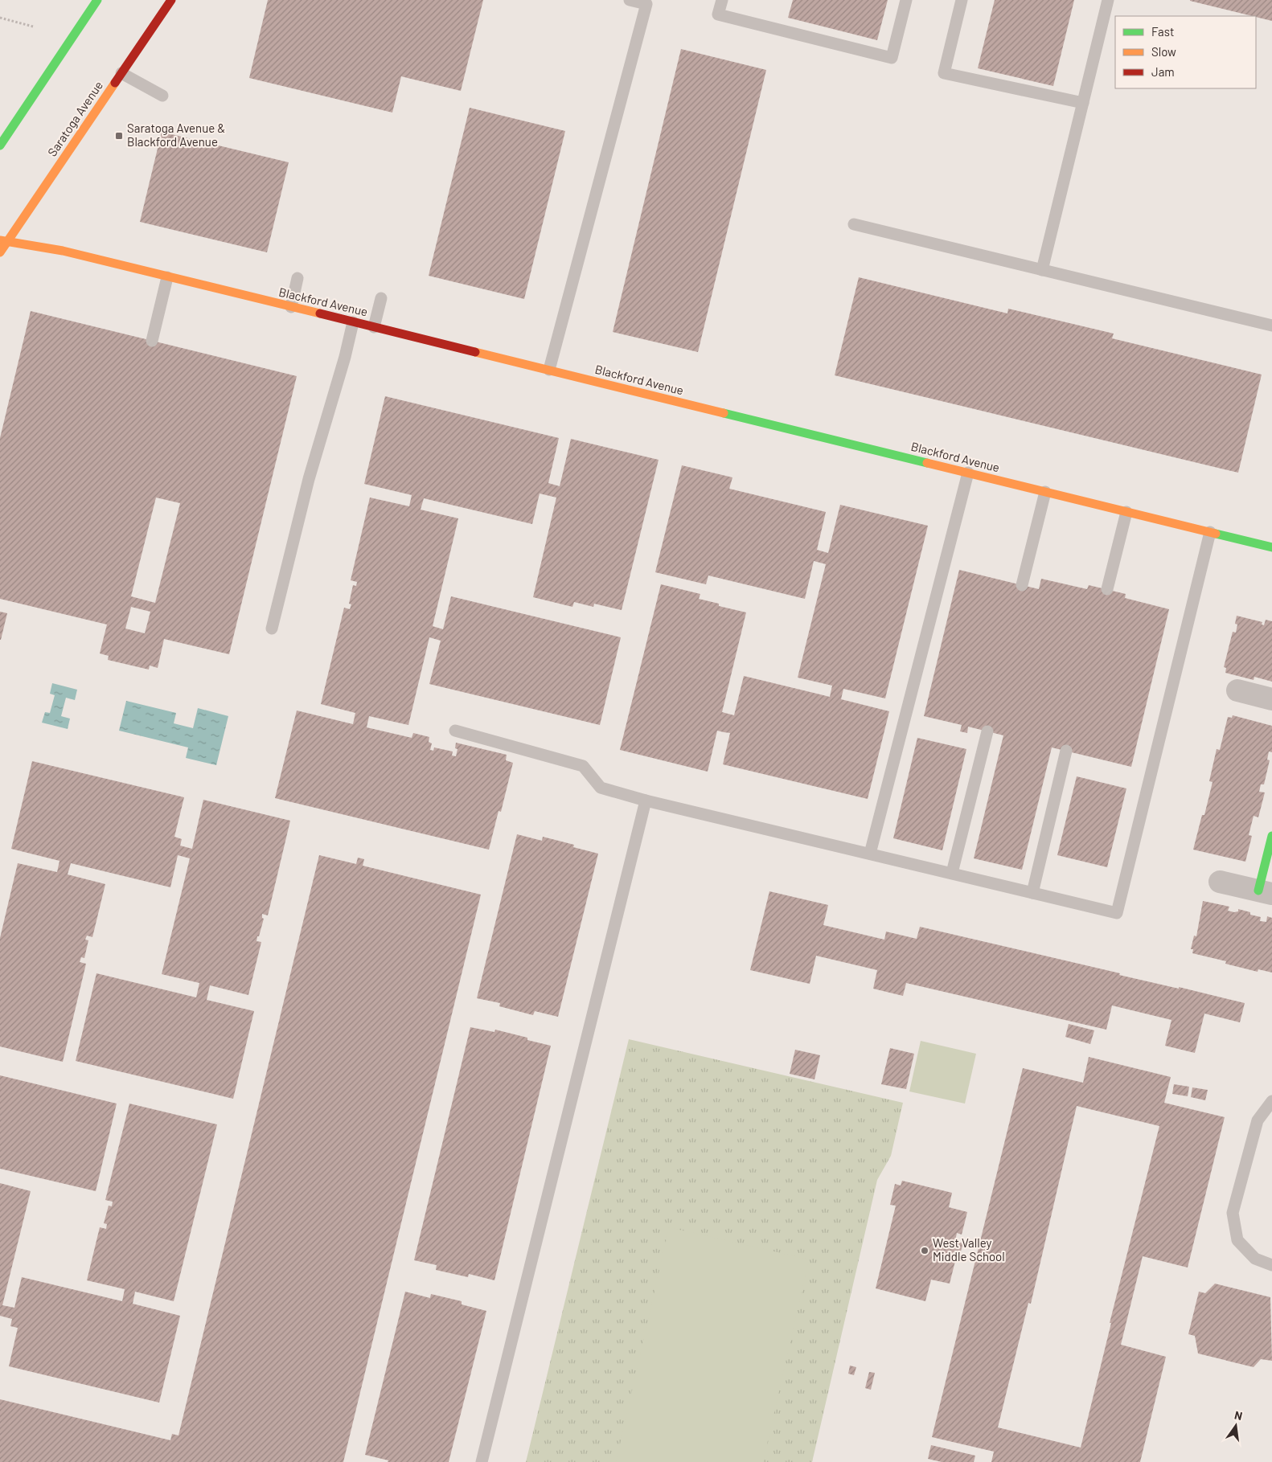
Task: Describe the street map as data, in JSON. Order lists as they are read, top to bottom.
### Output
{
  "streets": {
    "street": ["Saratoga Avenue", "Blackford Avenue"]
  },
  "crossings": [
    ["Saratoga Avenue", "Blackford Avenue"]
  ],
  "places": {
    "transit": ["Saratoga Avenue & Blackford Avenue"],
    "other": ["West Valley Middle School"]
  },
  "legend": ["Fast", "Slow", "Jam"],
  "north": "top"
}
